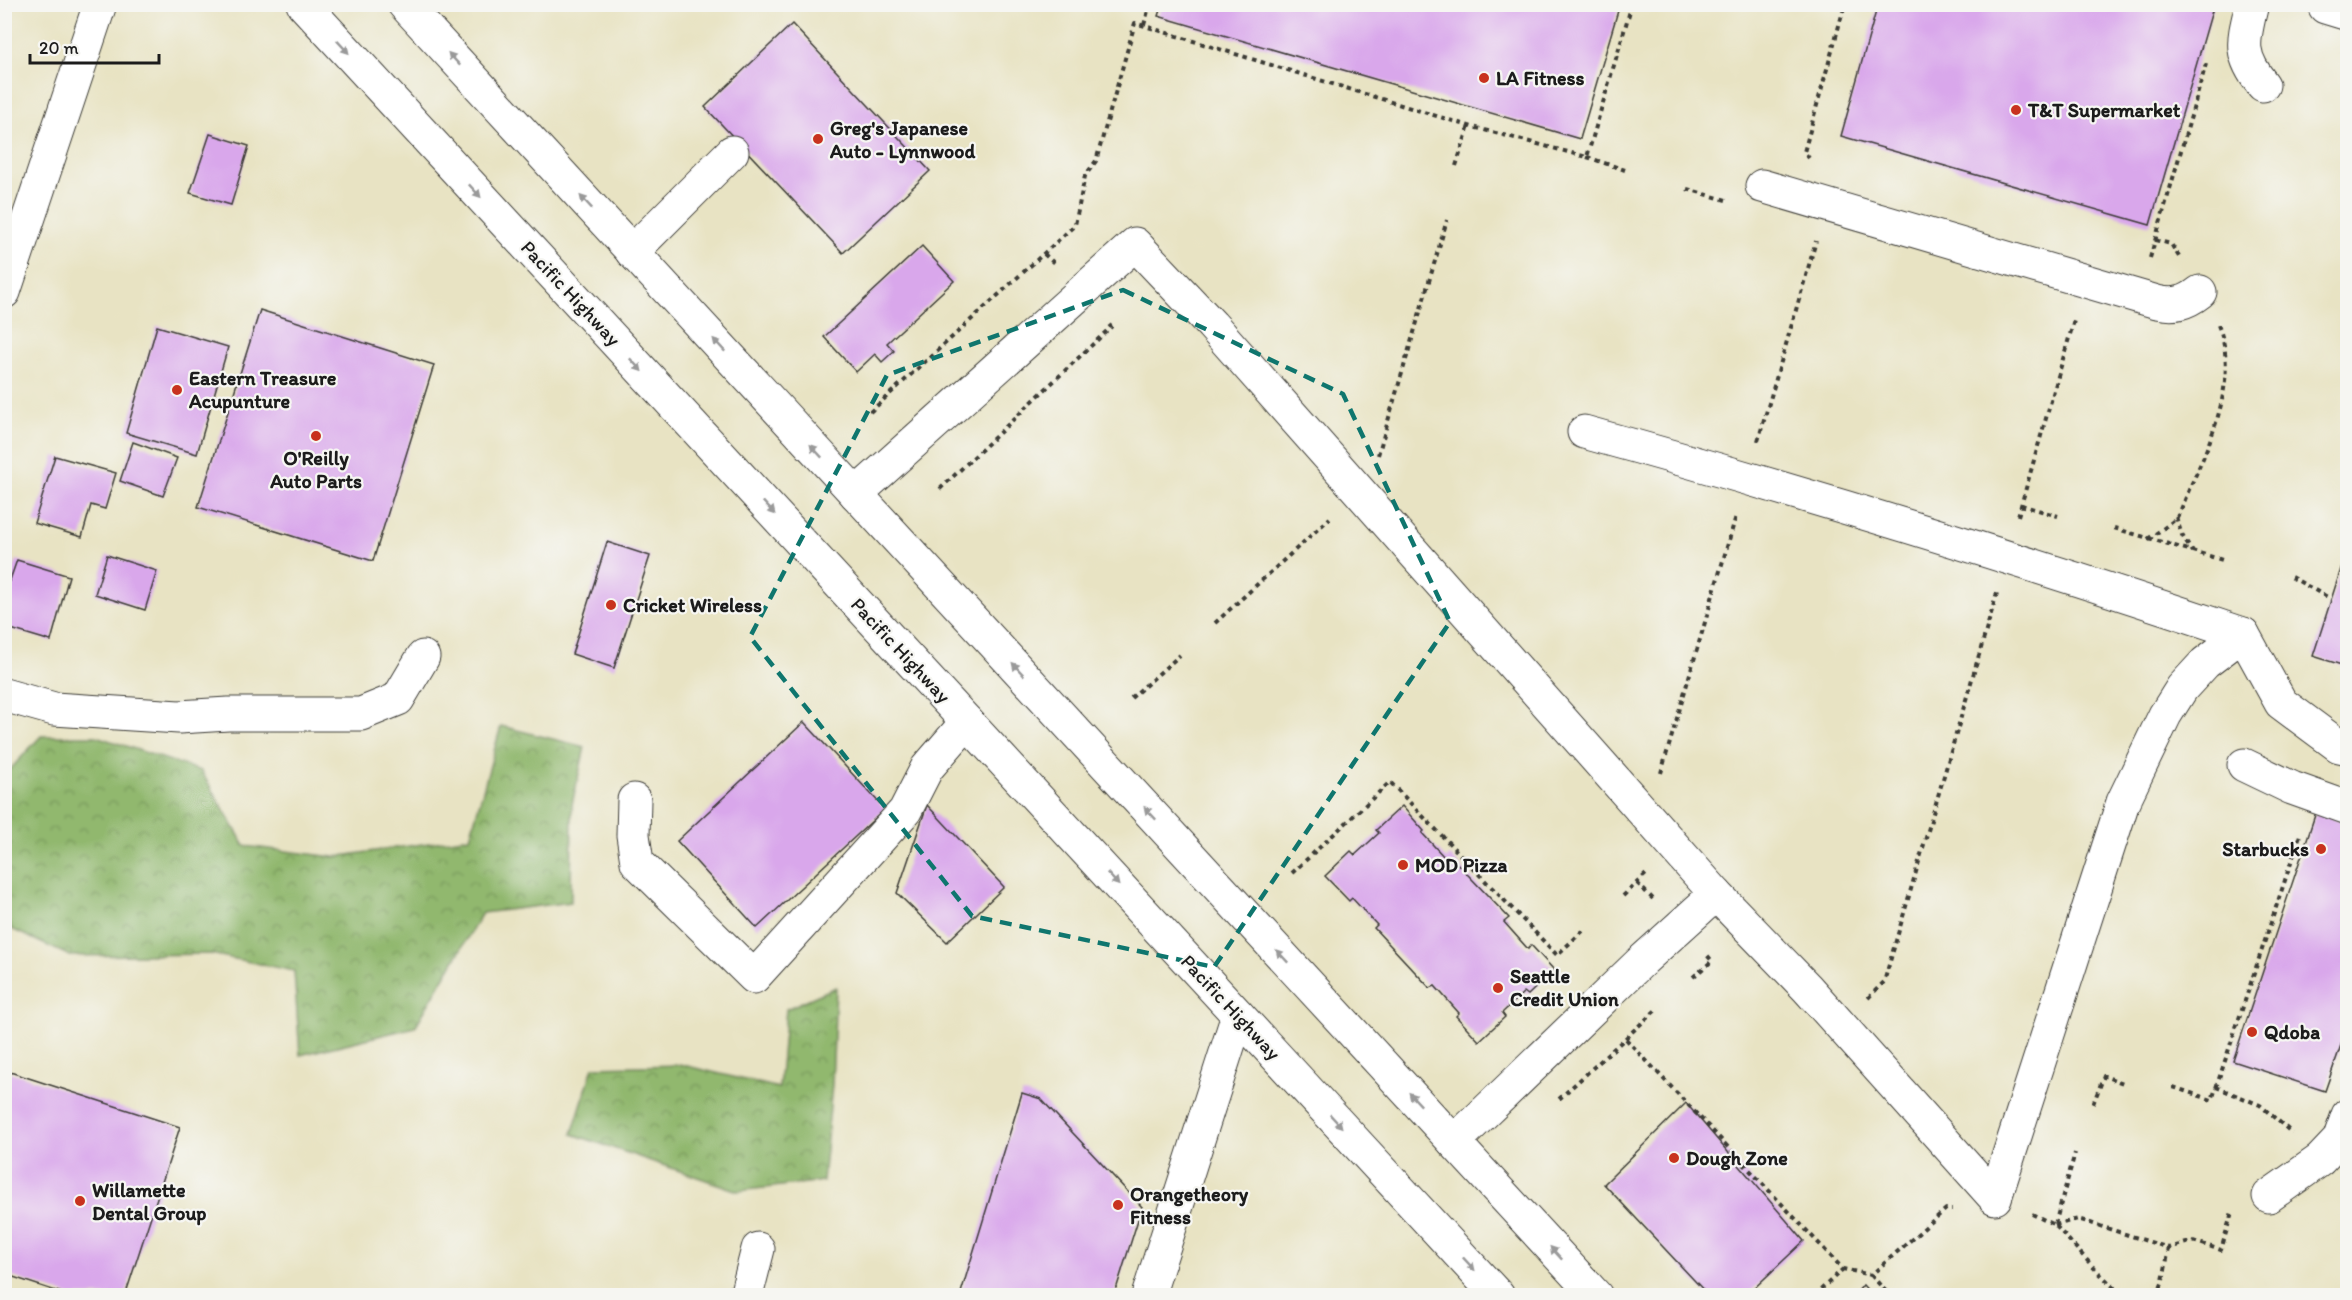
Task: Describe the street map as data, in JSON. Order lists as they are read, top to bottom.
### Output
{
  "streets": {
    "main road": ["Pacific Highway"]
  },
  "places": [
    "LA Fitness",
    "T&T Supermarket",
    "Greg's Japanese Auto - Lynnwood",
    "Eastern Treasure Acupunture",
    "O'Reilly Auto Parts",
    "Cricket Wireless",
    "Starbucks",
    "MOD Pizza",
    "Seattle Credit Union",
    "Qdoba",
    "Dough Zone",
    "Willamette Dental Group",
    "Orangetheory Fitness"
  ],
  "scale_bar": "20 m"
}
